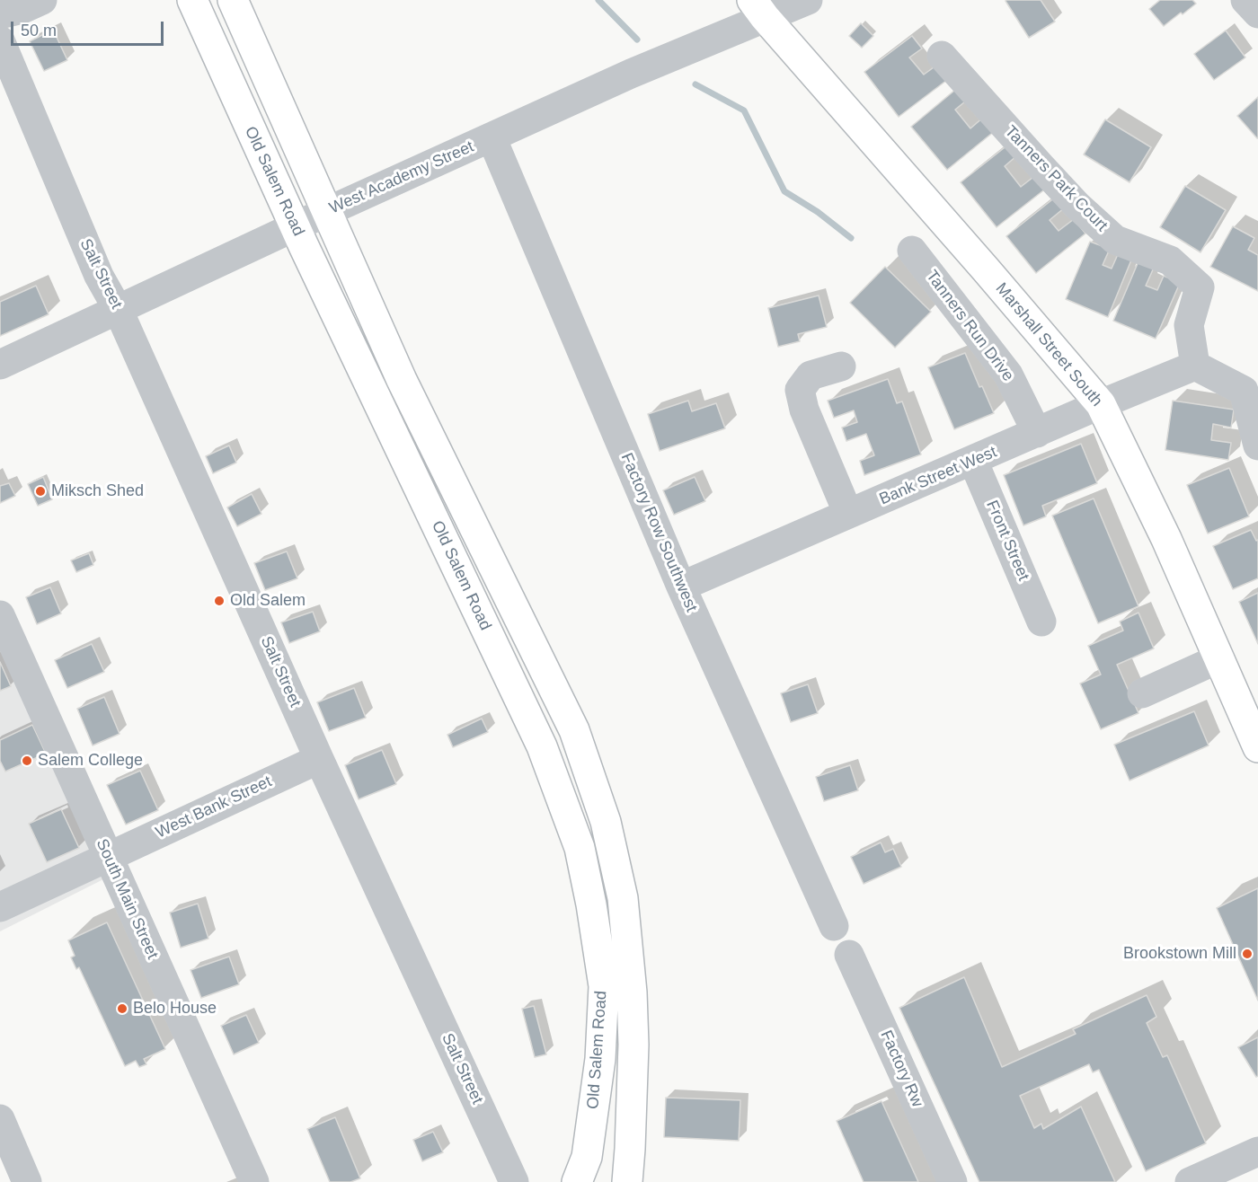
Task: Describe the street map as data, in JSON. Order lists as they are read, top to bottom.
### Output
{
  "streets": {
    "main road": ["Old Salem Road", "Marshall Street South"],
    "street": [
      "West Academy Street",
      "Tanners Park Court",
      "Salt Street",
      "Tanners Run Drive",
      "Bank Street West",
      "Factory Row Southwest",
      "Front Street",
      "West Bank Street",
      "South Main Street",
      "Factory Rw"
    ]
  },
  "crossings": [
    ["West Academy Street", "Old Salem Road"],
    ["West Academy Street", "Salt Street"],
    ["West Academy Street", "Marshall Street South"],
    ["West Academy Street", "Factory Row Southwest"],
    ["Tanners Park Court", "Bank Street West"],
    ["Salt Street", "West Bank Street"],
    ["Tanners Run Drive", "Bank Street West"],
    ["Marshall Street South", "Bank Street West"],
    ["Bank Street West", "Factory Row Southwest"],
    ["Bank Street West", "Front Street"],
    ["West Bank Street", "South Main Street"]
  ],
  "places": [
    "Miksch Shed",
    "Old Salem",
    "Salem College",
    "Brookstown Mill",
    "Belo House"
  ],
  "scale_bar": "50 m"
}
